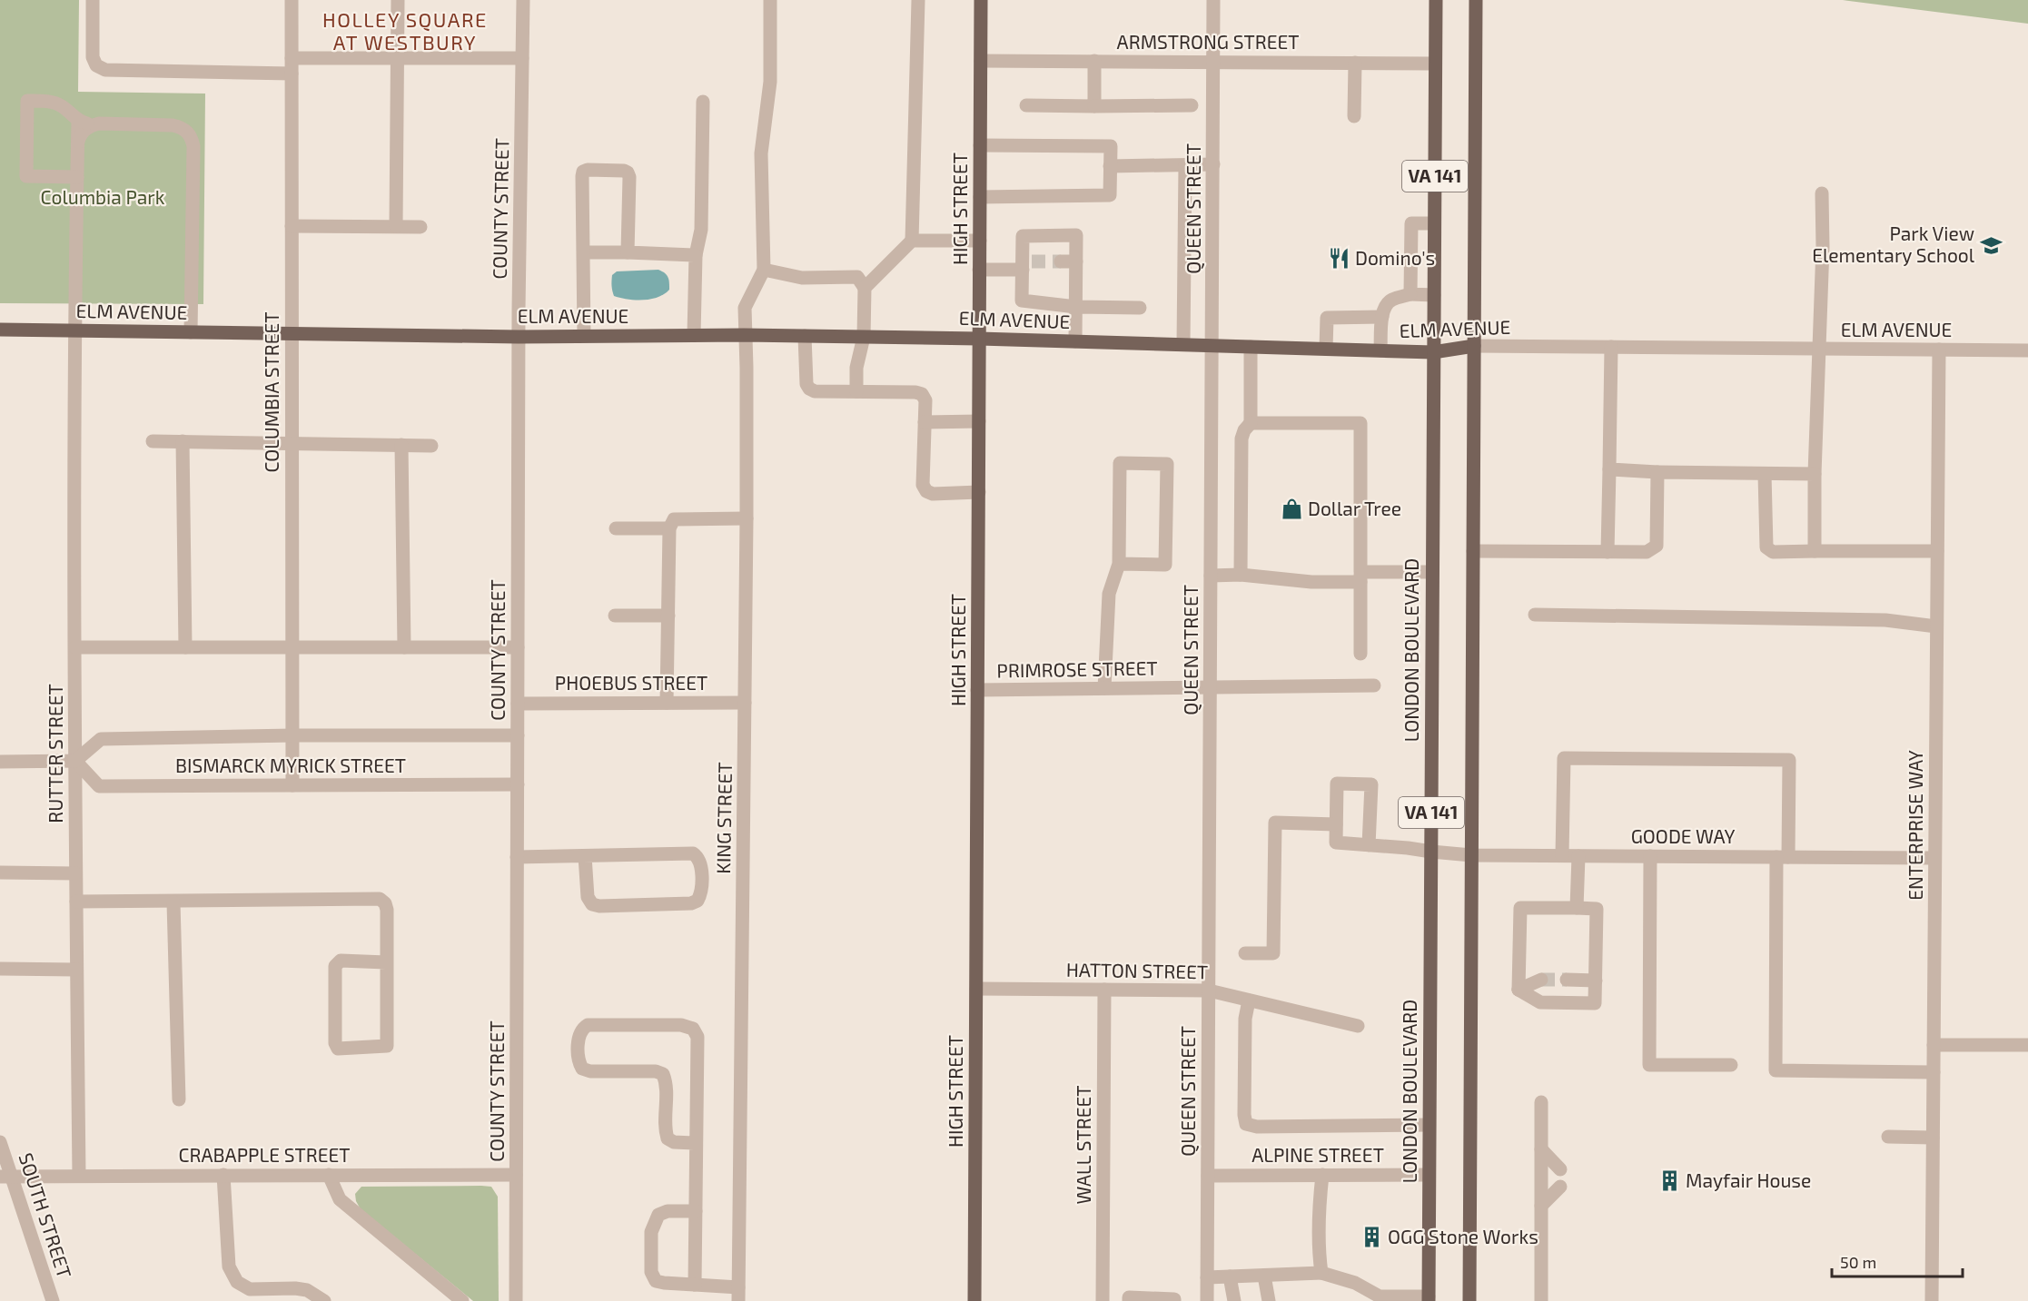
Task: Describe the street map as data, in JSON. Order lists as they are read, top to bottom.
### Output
{
  "streets": {
    "main road": [
      "VA 141",
      "HIGH STREET",
      "ELM AVENUE",
      "LONDON BOULEVARD"
    ],
    "street": [
      "ARMSTRONG STREET",
      "COUNTY STREET",
      "QUEEN STREET",
      "COLUMBIA STREET",
      "PRIMROSE STREET",
      "PHOEBUS STREET",
      "RUTTER STREET",
      "BISMARCK MYRICK STREET",
      "KING STREET",
      "ENTERPRISE WAY",
      "GOODE WAY",
      "HATTON STREET",
      "WALL STREET",
      "CRABAPPLE STREET",
      "ALPINE STREET",
      "SOUTH STREET"
    ]
  },
  "crossings": [
    ["ARMSTRONG STREET", "HIGH STREET"],
    ["ARMSTRONG STREET", "QUEEN STREET"],
    ["ARMSTRONG STREET", "LONDON BOULEVARD"],
    ["VA 141", "ELM AVENUE"],
    ["VA 141", "GOODE WAY"],
    ["COUNTY STREET", "ELM AVENUE"],
    ["COUNTY STREET", "PHOEBUS STREET"],
    ["COUNTY STREET", "BISMARCK MYRICK STREET"],
    ["COUNTY STREET", "CRABAPPLE STREET"],
    ["HIGH STREET", "ELM AVENUE"],
    ["HIGH STREET", "PRIMROSE STREET"],
    ["HIGH STREET", "HATTON STREET"],
    ["QUEEN STREET", "ELM AVENUE"],
    ["QUEEN STREET", "PRIMROSE STREET"],
    ["QUEEN STREET", "HATTON STREET"],
    ["QUEEN STREET", "ALPINE STREET"],
    ["ELM AVENUE", "COLUMBIA STREET"],
    ["ELM AVENUE", "LONDON BOULEVARD"],
    ["ELM AVENUE", "RUTTER STREET"],
    ["ELM AVENUE", "KING STREET"],
    ["ELM AVENUE", "ENTERPRISE WAY"],
    ["COLUMBIA STREET", "BISMARCK MYRICK STREET"],
    ["LONDON BOULEVARD", "GOODE WAY"],
    ["LONDON BOULEVARD", "ALPINE STREET"],
    ["PHOEBUS STREET", "KING STREET"],
    ["RUTTER STREET", "BISMARCK MYRICK STREET"],
    ["RUTTER STREET", "CRABAPPLE STREET"],
    ["ENTERPRISE WAY", "GOODE WAY"],
    ["HATTON STREET", "WALL STREET"],
    ["CRABAPPLE STREET", "SOUTH STREET"]
  ],
  "districts": ["HOLLEY SQUARE AT WESTBURY"],
  "parks": ["Columbia Park"],
  "places": {
    "school or university": ["Park View Elementary School"],
    "restaurant": ["Domino's"],
    "shop": ["Dollar Tree"],
    "building": ["Mayfair House", "OGG Stone Works"]
  },
  "scale_bar": "50 m"
}
